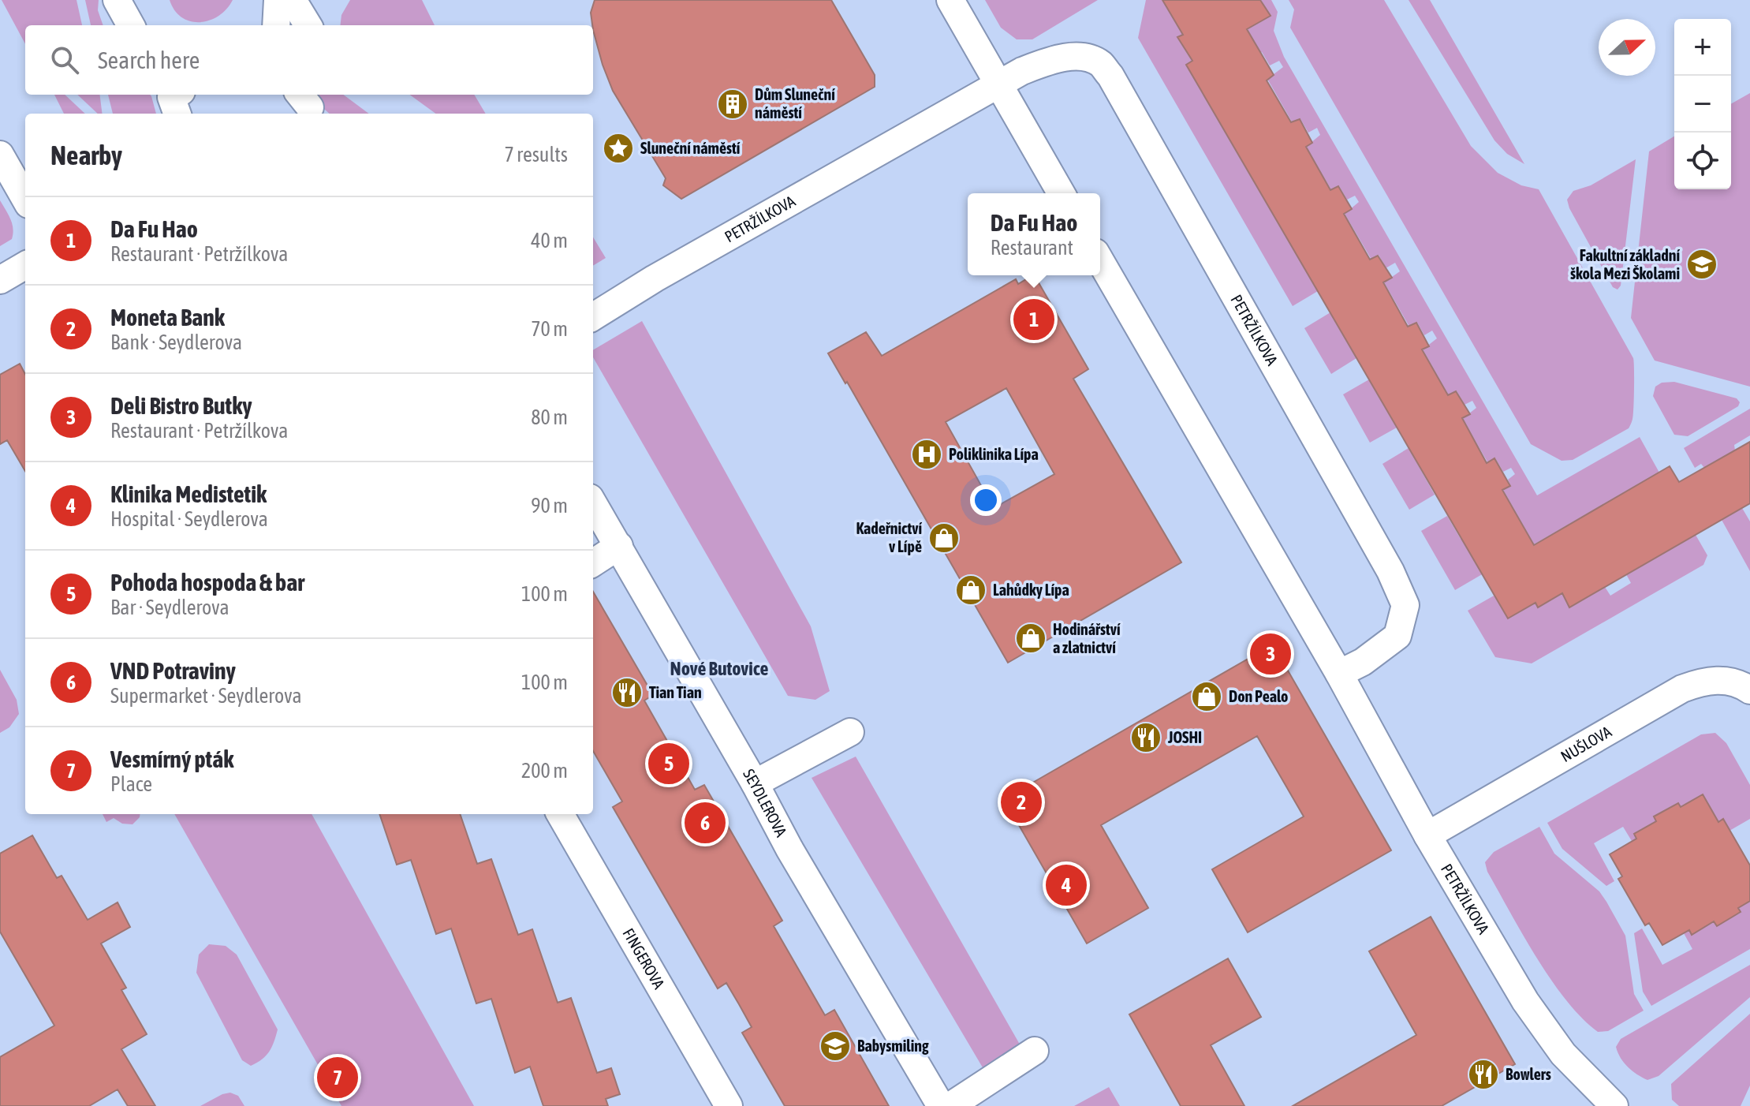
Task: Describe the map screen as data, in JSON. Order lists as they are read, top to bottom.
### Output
{
  "streets": {
    "street": [
      "PETRŽÍLKOVA",
      "NUŠLOVA",
      "SEYDLEROVA",
      "FINGEROVA"
    ]
  },
  "crossings": [
    ["PETRŽÍLKOVA", "NUŠLOVA"]
  ],
  "districts": ["Nové Butovice"],
  "places": {
    "building": ["Dům Sluneční náměstí"],
    "place": ["Sluneční náměstí"],
    "school or university": ["Fakultní základní škola Mezi Školami", "Babysmiling"],
    "hospital": ["Poliklinika Lípa"],
    "shop": [
      "Kadeřnictví v Lípě",
      "Lahůdky Lípa",
      "Hodinářství a zlatnictví",
      "Don Pealo"
    ],
    "restaurant": ["Tian Tian", "JOSHI", "Bowlers"]
  },
  "north": "right",
  "page": {
    "map_buttons": ["+", "−"],
    "search": "Search here",
    "heading": ["Nearby", "7 results"],
    "popup": ["Da Fu Hao", "Restaurant"],
    "list": [
      {
        "mark": "1",
        "name": "Da Fu Hao",
        "note": "Restaurant · Petržílkova",
        "value": "40 m"
      },
      {
        "mark": "2",
        "name": "Moneta Bank",
        "note": "Bank · Seydlerova",
        "value": "70 m"
      },
      {
        "mark": "3",
        "name": "Deli Bistro Butky",
        "note": "Restaurant · Petržílkova",
        "value": "80 m"
      },
      {
        "mark": "4",
        "name": "Klinika Medistetik",
        "note": "Hospital · Seydlerova",
        "value": "90 m"
      },
      {
        "mark": "5",
        "name": "Pohoda hospoda & bar",
        "note": "Bar · Seydlerova",
        "value": "100 m"
      },
      {
        "mark": "6",
        "name": "VND Potraviny",
        "note": "Supermarket · Seydlerova",
        "value": "100 m"
      },
      {
        "mark": "7",
        "name": "Vesmírný pták",
        "note": "Place",
        "value": "200 m"
      }
    ],
    "pins": [
      "1",
      "3",
      "5",
      "2",
      "6",
      "4",
      "7"
    ]
  }
}
